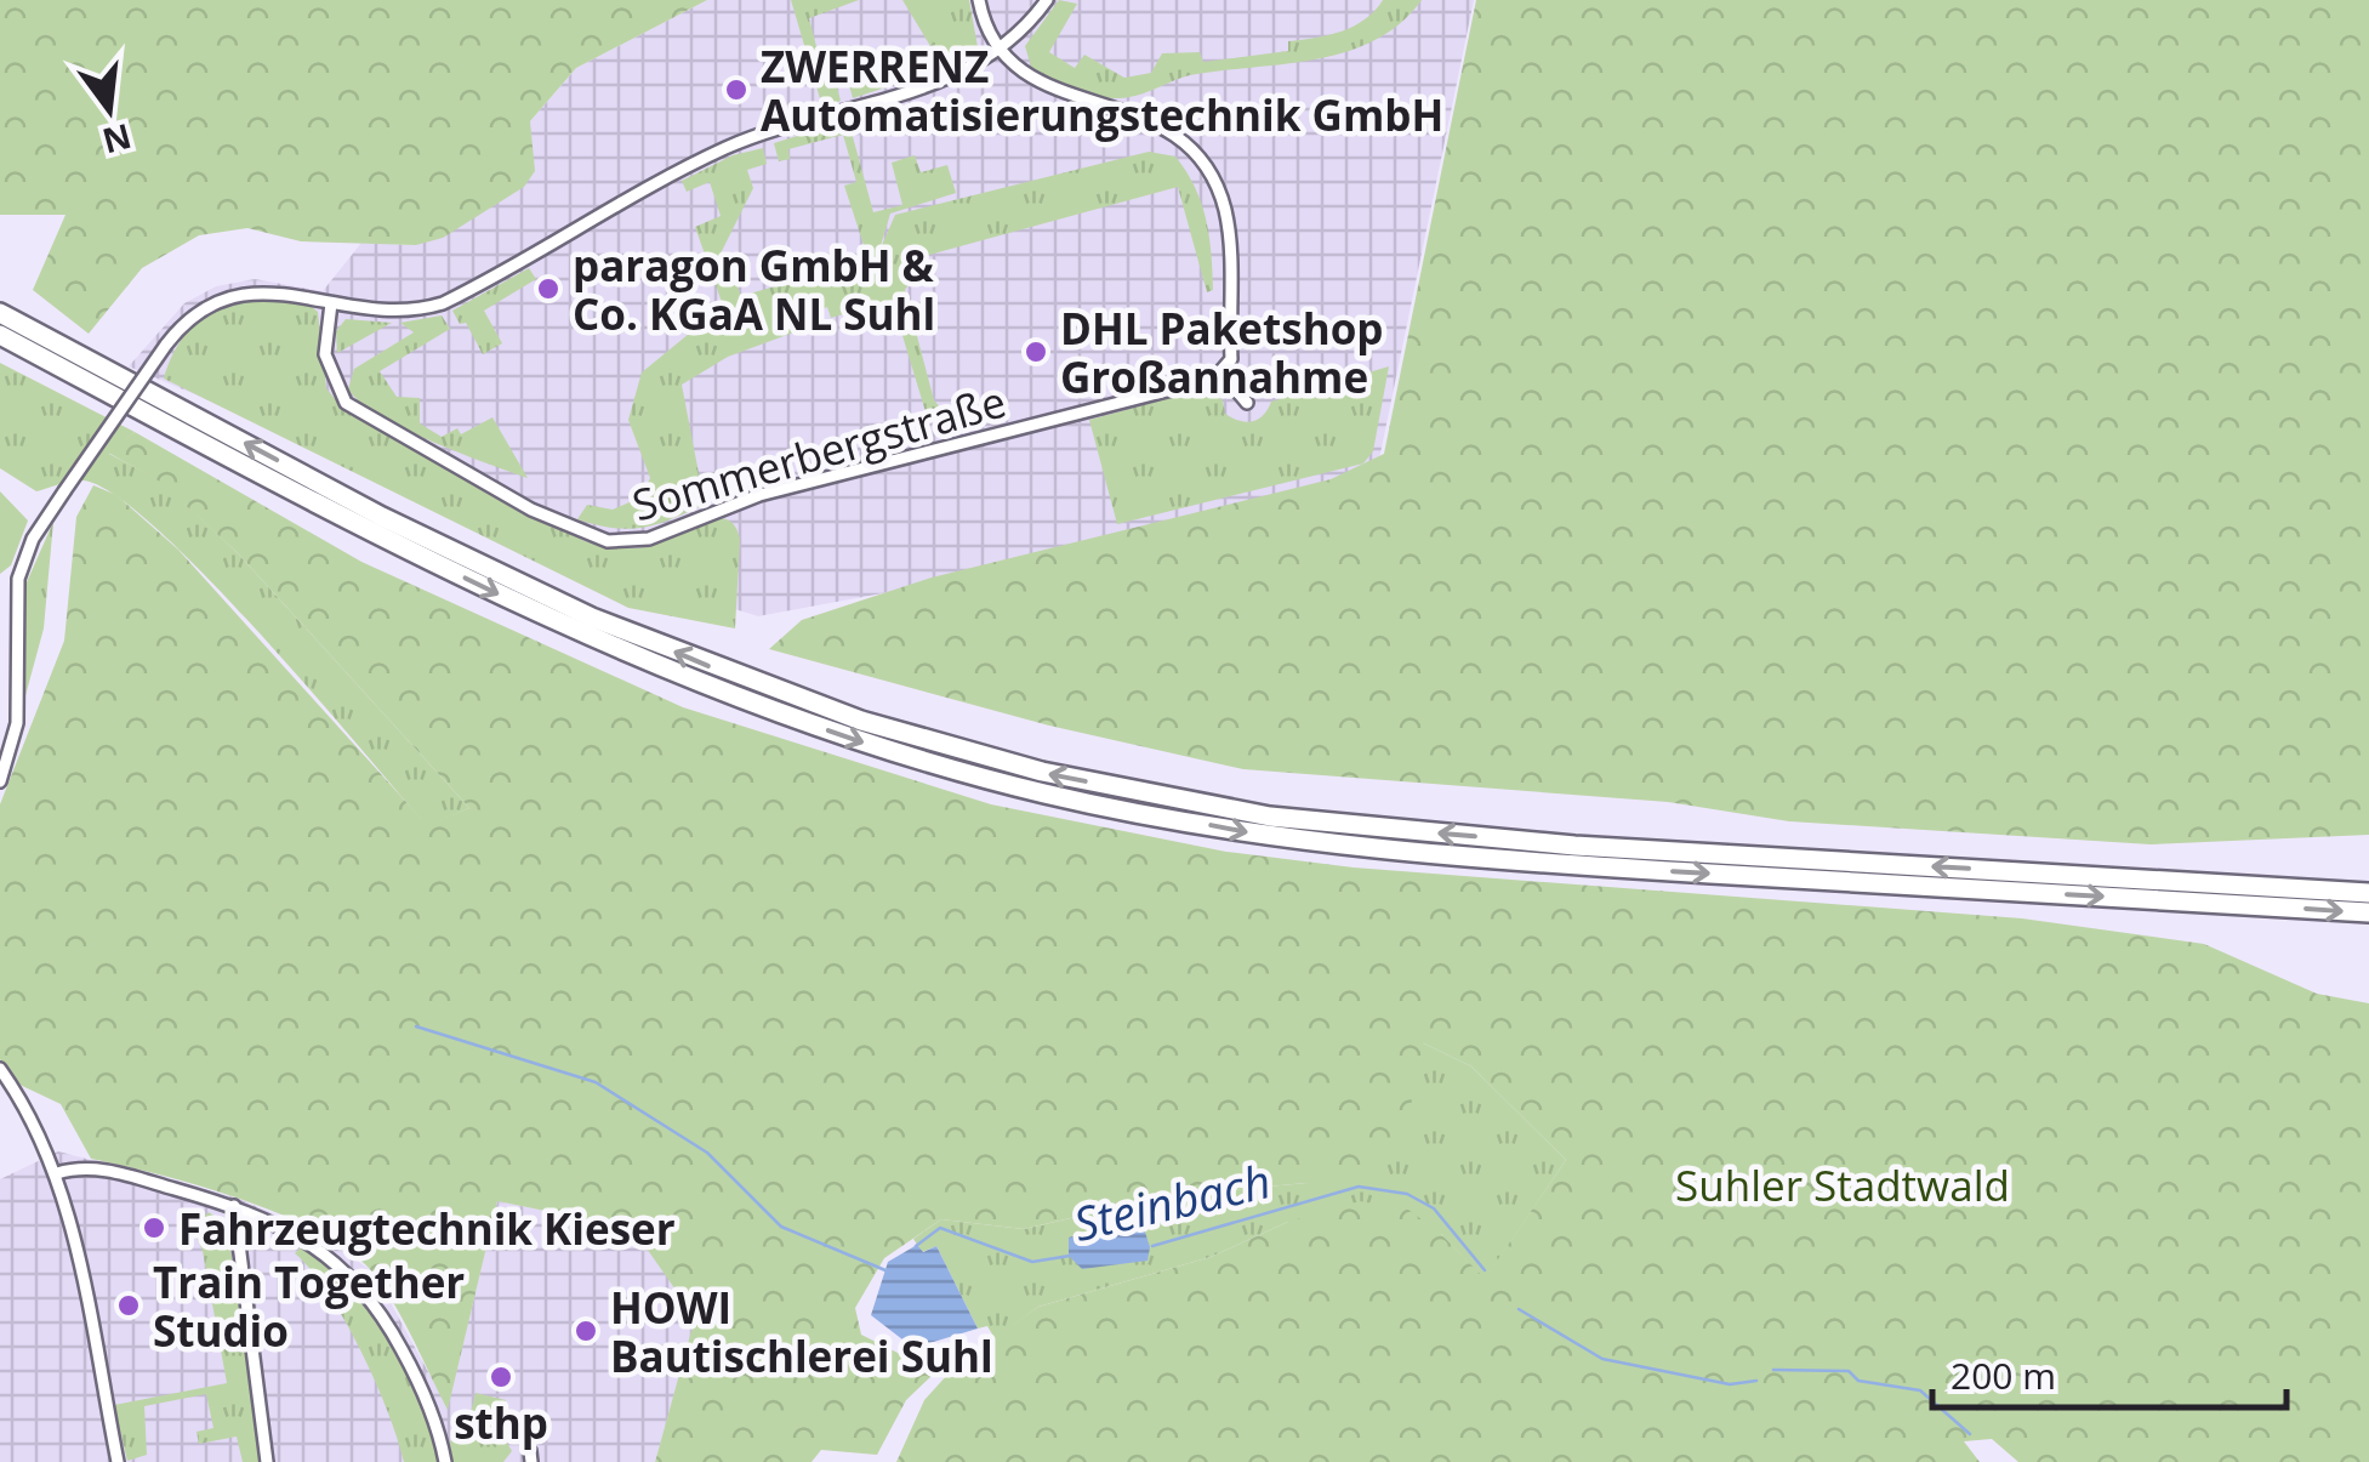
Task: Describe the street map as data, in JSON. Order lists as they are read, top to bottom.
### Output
{
  "streets": {
    "street": ["Sommerbergstraße"]
  },
  "water": ["Steinbach"],
  "parks": ["Suhler Stadtwald"],
  "places": [
    "ZWERRENZ Automatisierungstechnik GmbH",
    "paragon GmbH & Co. KGaA NL Suhl",
    "DHL Paketshop Großannahme",
    "Fahrzeugtechnik Kieser",
    "Train Together Studio",
    "HOWI Bautischlerei Suhl",
    "sthp"
  ],
  "scale_bar": "200 m",
  "north": "bottom"
}
